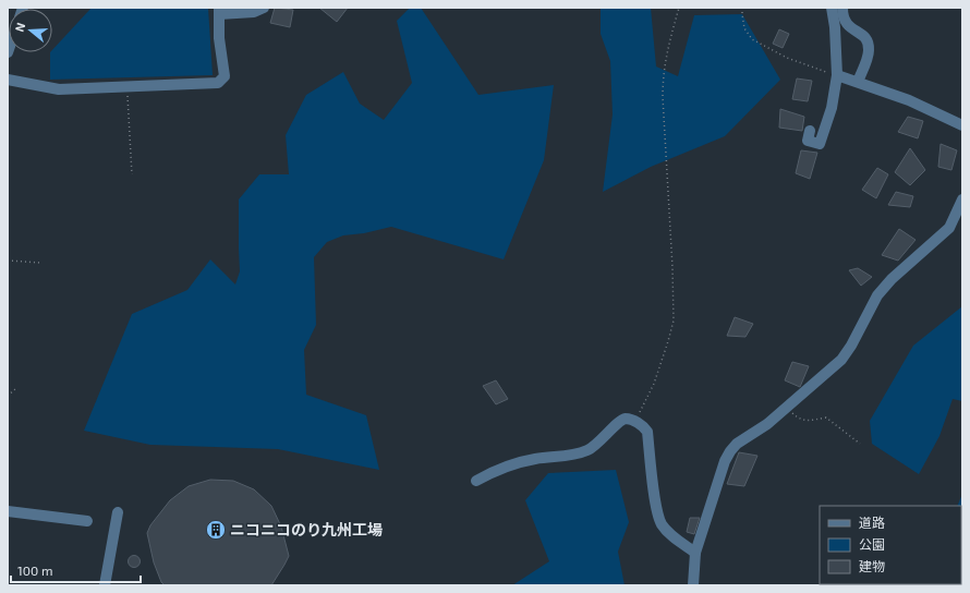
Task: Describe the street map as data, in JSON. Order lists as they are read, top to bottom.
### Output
{
  "places": {
    "building": ["ニコニコのり九州工場"]
  },
  "legend": ["道路", "公園", "建物"],
  "scale_bar": "100 m",
  "north": "left"
}
